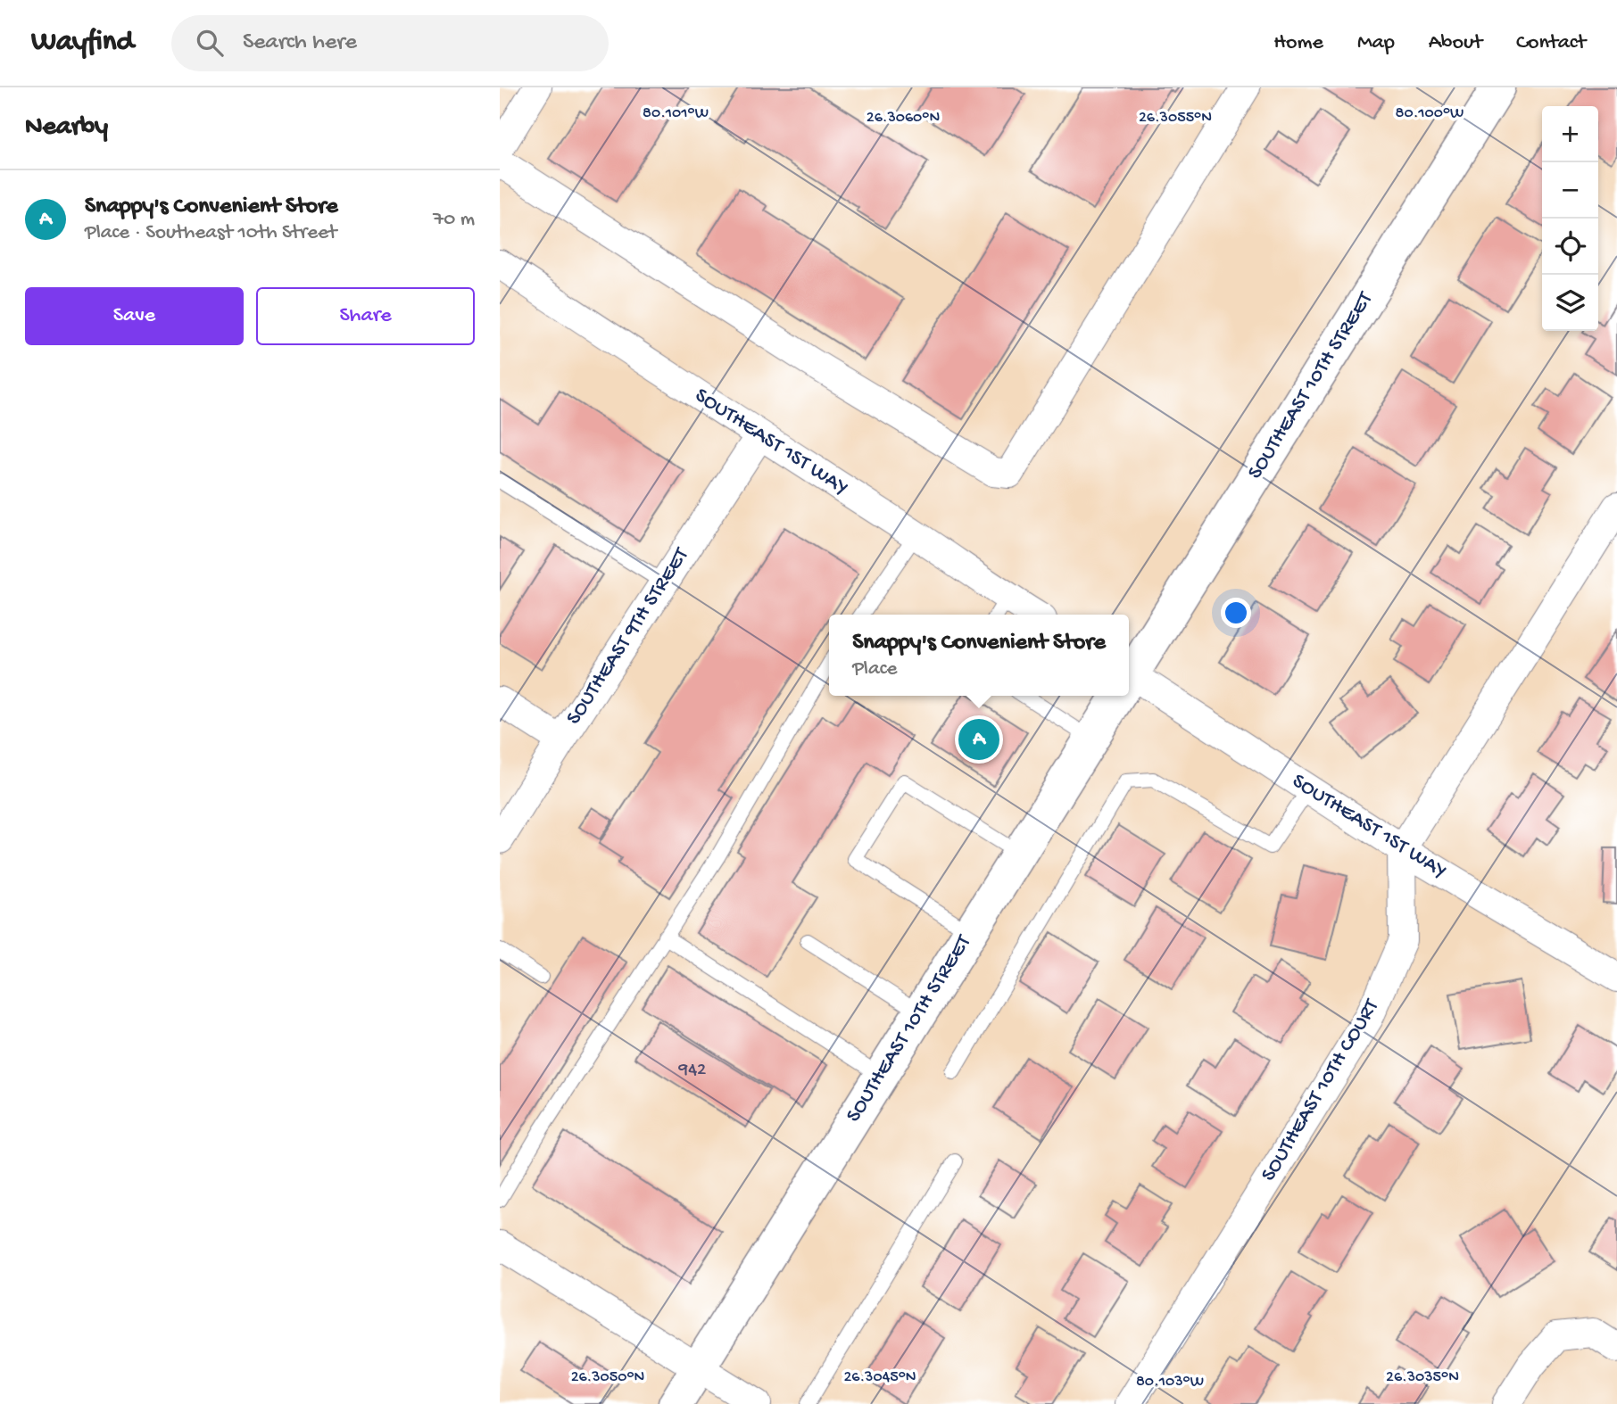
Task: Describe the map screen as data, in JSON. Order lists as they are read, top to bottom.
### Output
{
  "streets": {
    "main road": ["SOUTHEAST 10TH STREET"],
    "street": ["SOUTHEAST 1ST WAY", "SOUTHEAST 9TH STREET", "SOUTHEAST 10TH COURT"]
  },
  "crossings": [
    ["SOUTHEAST 1ST WAY", "SOUTHEAST 9TH STREET"],
    ["SOUTHEAST 1ST WAY", "SOUTHEAST 10TH COURT"]
  ],
  "house_numbers": ["942"],
  "page": {
    "header": "Wayfind",
    "search": "Search here",
    "nav": [
      "Home",
      "Map",
      "About",
      "Contact"
    ],
    "heading": "Nearby",
    "map_buttons": ["+", "−"],
    "list": [
      {
        "mark": "A",
        "name": "Snappy's Convenient Store",
        "note": "Place · Southeast 10th Street",
        "value": "70 m"
      }
    ],
    "buttons": ["Save", "Share"],
    "popup": ["Snappy's Convenient Store", "Place"],
    "pins": "A"
  },
  "coordinates": [
    "80.100°W",
    "80.101°W",
    "26.3060°N",
    "26.3055°N",
    "26.3050°N",
    "26.3045°N",
    "26.3035°N",
    "80.103°W"
  ]
}
